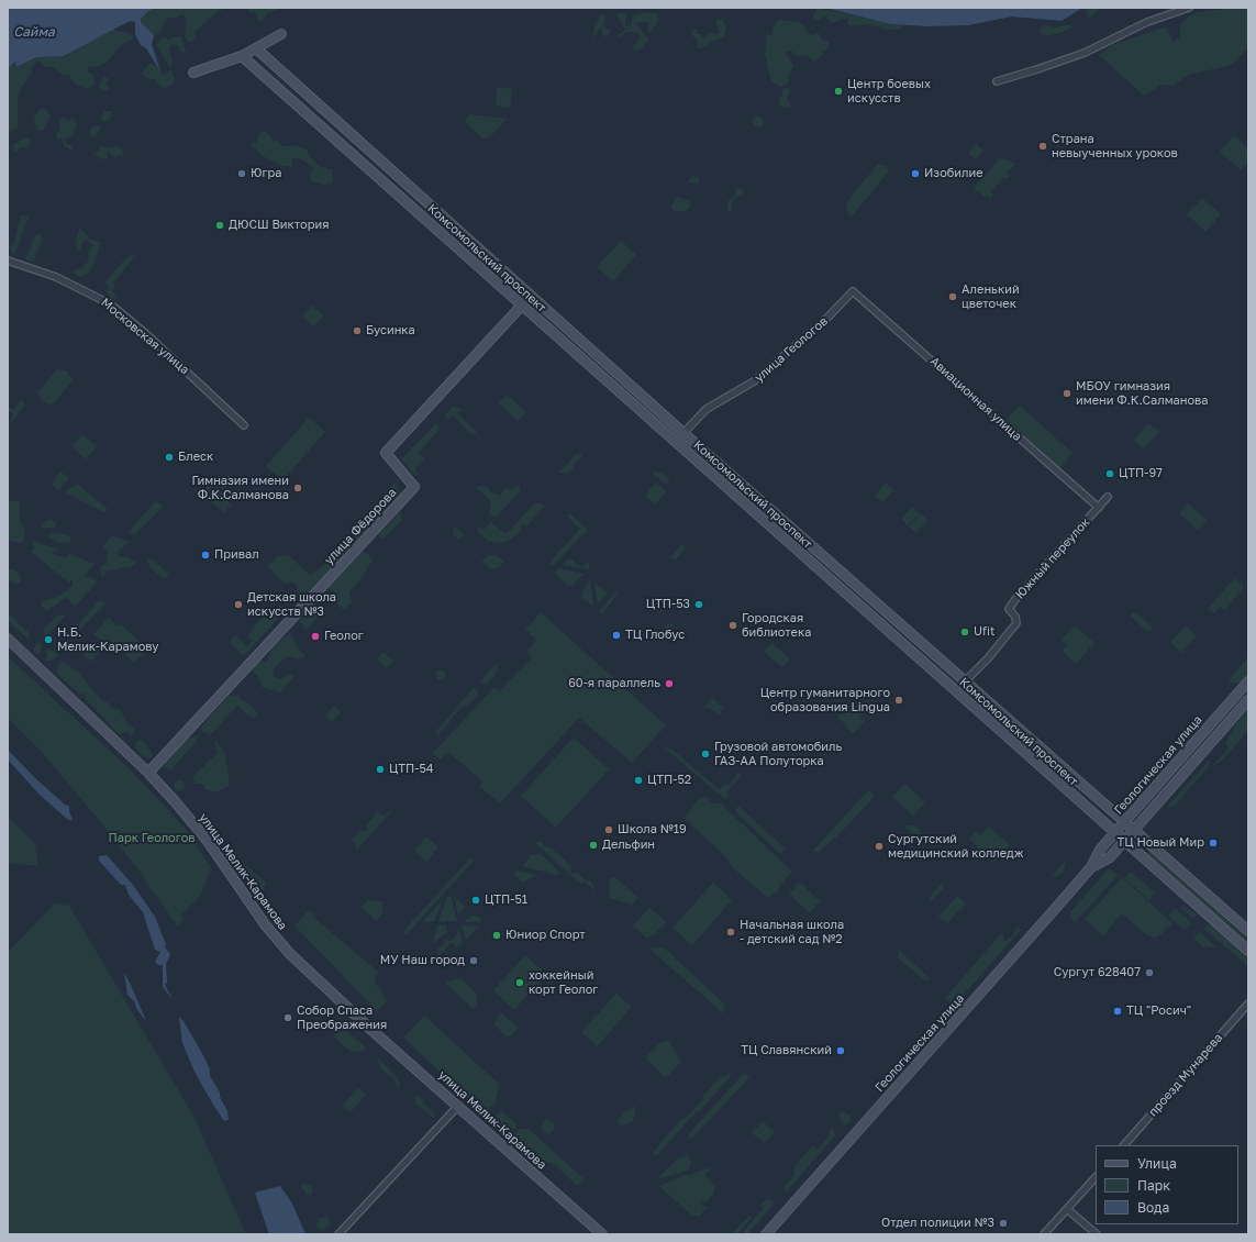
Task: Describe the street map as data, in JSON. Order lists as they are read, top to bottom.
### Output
{
  "streets": {
    "main road": [
      "Комсомольский проспект",
      "улица Фёдорова",
      "Геологическая улица",
      "улица Мелик-Карамова"
    ],
    "street": [
      "Московская улица",
      "улица Геологов",
      "Авиационная улица",
      "Южный переулок",
      "проезд Мунарева"
    ]
  },
  "crossings": [
    ["Комсомольский проспект", "улица Геологов"],
    ["Комсомольский проспект", "улица Фёдорова"],
    ["Комсомольский проспект", "Южный переулок"],
    ["Комсомольский проспект", "Геологическая улица"],
    ["улица Геологов", "Авиационная улица"],
    ["Авиационная улица", "Южный переулок"],
    ["улица Фёдорова", "улица Мелик-Карамова"]
  ],
  "water": ["Сайма"],
  "parks": ["Парк Геологов"],
  "places": [
    "Центр боевых искусств",
    "Страна невыученных уроков",
    "Югра",
    "Изобилие",
    "ДЮСШ Виктория",
    "Аленький цветочек",
    "Бусинка",
    "МБОУ гимназия имени Ф.К.Салманова",
    "Блеск",
    "ЦТП-97",
    "Гимназия имени Ф.К.Салманова",
    "Привал",
    "Детская школа искусств №3",
    "ЦТП-53",
    "Городская библиотека",
    "Ufit",
    "ТЦ Глобус",
    "Геолог",
    "Н.Б. Мелик-Карамову",
    "60-я параллель",
    "Центр гуманитарного образования Lingua",
    "Грузовой автомобиль ГАЗ-АА Полуторка",
    "ЦТП-54",
    "ЦТП-52",
    "Школа №19",
    "ТЦ Новый Мир",
    "Дельфин",
    "Сургутский медицинский колледж",
    "ЦТП-51",
    "Начальная школа - детский сад №2",
    "Юниор Спорт",
    "МУ Наш город",
    "Сургут 628407",
    "хоккейный корт Геолог",
    "ТЦ \"Росич\"",
    "Собор Спаса Преображения",
    "ТЦ Славянский",
    "Отдел полиции №3"
  ],
  "legend": ["Улица", "Парк", "Вода"]
}
